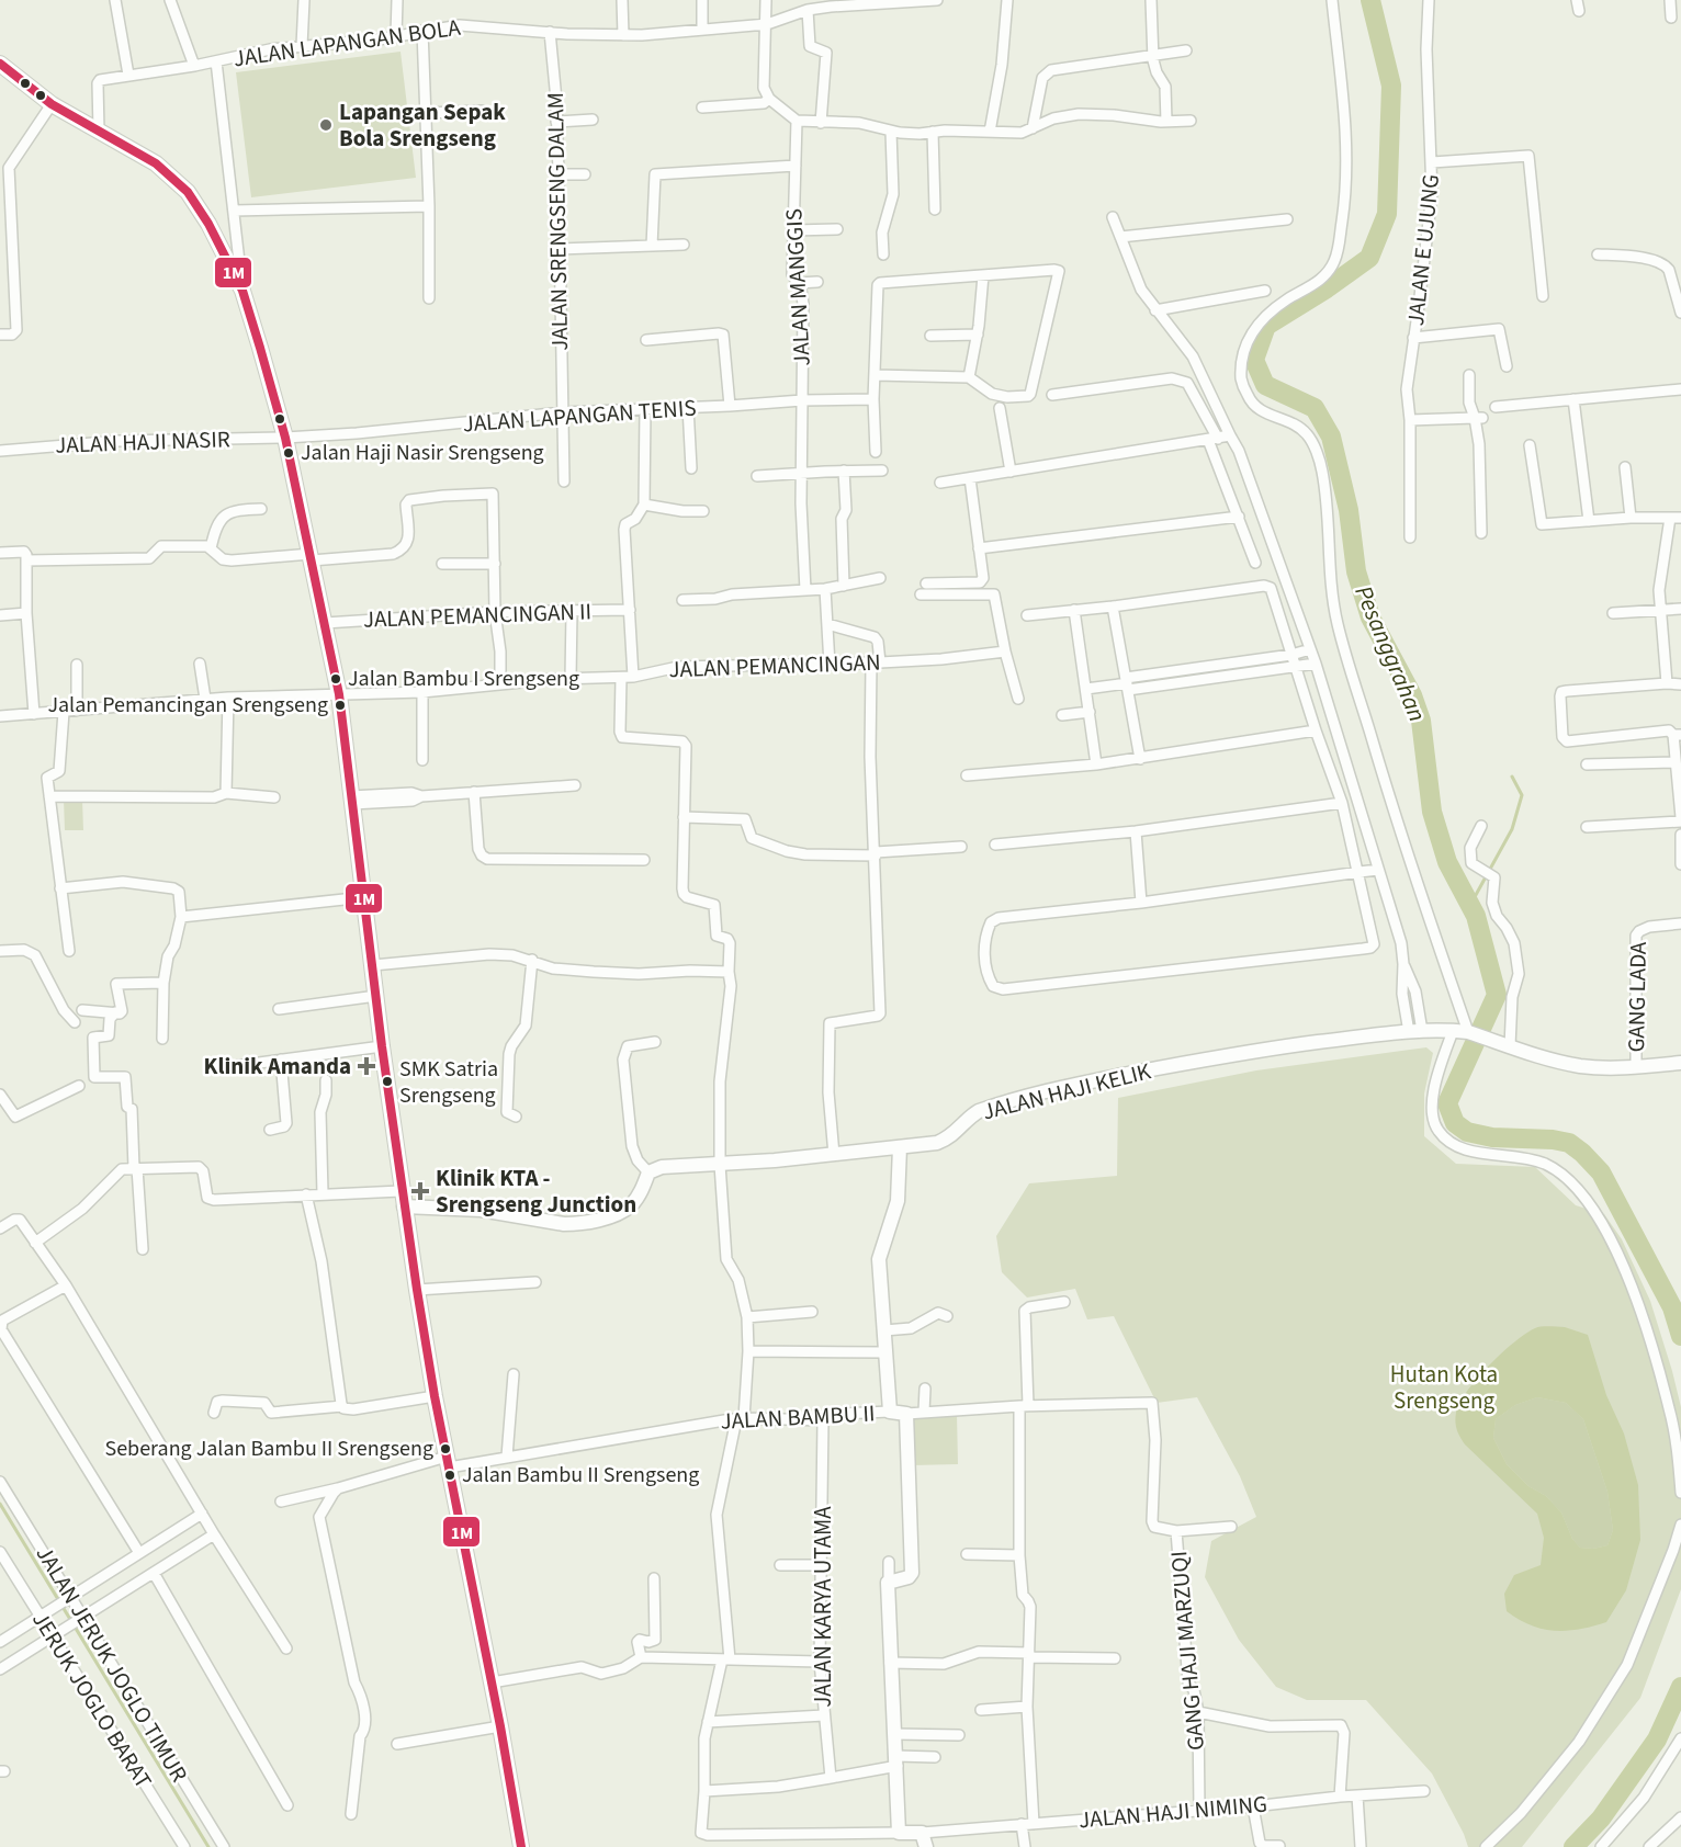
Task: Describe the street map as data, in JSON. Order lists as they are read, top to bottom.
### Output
{
  "streets": {
    "street": [
      "JALAN LAPANGAN BOLA",
      "JALAN SRENGSENG DALAM",
      "JALAN E UJUNG",
      "JALAN MANGGIS",
      "JALAN LAPANGAN TENIS",
      "JALAN HAJI NASIR",
      "JALAN PEMANCINGAN II",
      "JALAN PEMANCINGAN",
      "GANG LADA",
      "JALAN HAJI KELIK",
      "JALAN BAMBU II",
      "JALAN KARYA UTAMA",
      "GANG HAJI MARZUQI",
      "JALAN JERUK JOGLO TIMUR",
      "JERUK JOGLO BARAT",
      "JALAN HAJI NIMING"
    ]
  },
  "crossings": [
    ["JALAN LAPANGAN BOLA", "JALAN SRENGSENG DALAM"],
    ["JALAN SRENGSENG DALAM", "JALAN LAPANGAN TENIS"],
    ["JALAN MANGGIS", "JALAN LAPANGAN TENIS"],
    ["JALAN LAPANGAN TENIS", "JALAN HAJI NASIR"],
    ["GANG LADA", "JALAN HAJI KELIK"],
    ["JALAN BAMBU II", "JALAN KARYA UTAMA"],
    ["JALAN BAMBU II", "GANG HAJI MARZUQI"],
    ["GANG HAJI MARZUQI", "JALAN HAJI NIMING"]
  ],
  "water": ["Pesanggrahan"],
  "parks": ["Hutan Kota Srengseng"],
  "places": {
    "other": [
      "Lapangan Sepak Bola Srengseng",
      "Jalan Haji Nasir Srengseng",
      "Jalan Bambu I Srengseng",
      "Jalan Pemancingan Srengseng",
      "SMK Satria Srengseng",
      "Seberang Jalan Bambu II Srengseng",
      "Jalan Bambu II Srengseng"
    ],
    "health": ["Klinik Amanda", "Klinik KTA - Srengseng Junction"]
  },
  "lines": ["transit line 1M"]
}
